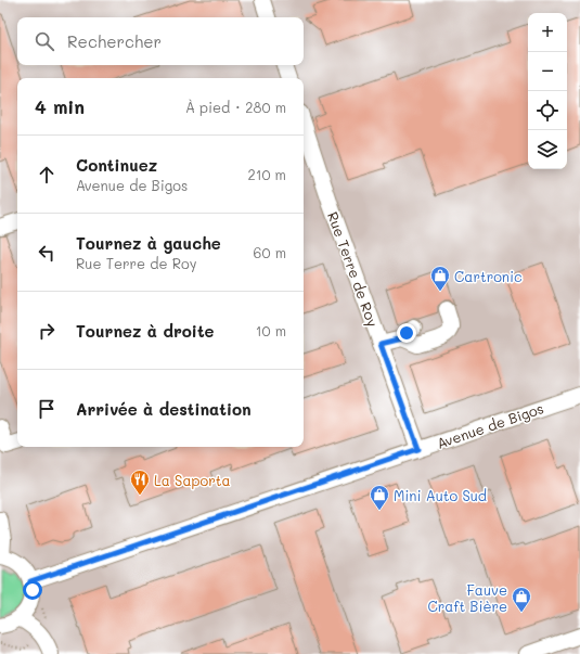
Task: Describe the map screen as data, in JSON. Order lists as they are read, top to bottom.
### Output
{
  "streets": {
    "street": ["Rue Terre de Roy", "Avenue de Bigos"]
  },
  "crossings": [
    ["Rue Terre de Roy", "Avenue de Bigos"]
  ],
  "places": {
    "shop": ["Cartronic", "Mini Auto Sud", "Fauve Craft Bière"],
    "restaurant": ["La Saporta"]
  },
  "page": {
    "map_buttons": ["+", "−"],
    "search": "Rechercher",
    "heading": ["4 min", "À pied · 280 m"],
    "list": [
      ["Continuez", "Avenue de Bigos", "210 m"],
      ["Tournez à gauche", "Rue Terre de Roy", "60 m"],
      ["Tournez à droite", "10 m"],
      "Arrivée à destination"
    ]
  }
}
